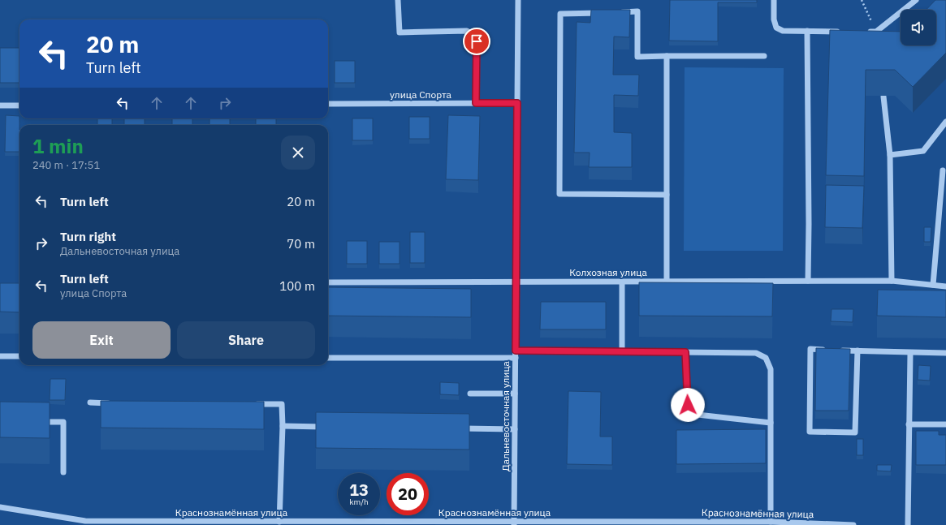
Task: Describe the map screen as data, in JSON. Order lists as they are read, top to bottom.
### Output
{
  "streets": {
    "street": [
      "улица Спорта",
      "Колхозная улица",
      "Дальневосточная улица",
      "Краснознамённая улица"
    ]
  },
  "crossings": [
    ["улица Спорта", "Дальневосточная улица"],
    ["Колхозная улица", "Дальневосточная улица"],
    ["Дальневосточная улица", "Краснознамённая улица"]
  ],
  "page": {
    "turn": ["20 m", "Turn left"],
    "heading": ["1 min", "240 m · 17:51"],
    "list": [
      {
        "name": "Turn left",
        "value": "20 m"
      },
      {
        "name": "Turn right",
        "note": "Дальневосточная улица",
        "value": "70 m"
      },
      {
        "name": "Turn left",
        "note": "улица Спорта",
        "value": "100 m"
      }
    ],
    "buttons": ["Exit", "Share"],
    "speed": "13 km/h",
    "limit": "20"
  }
}
